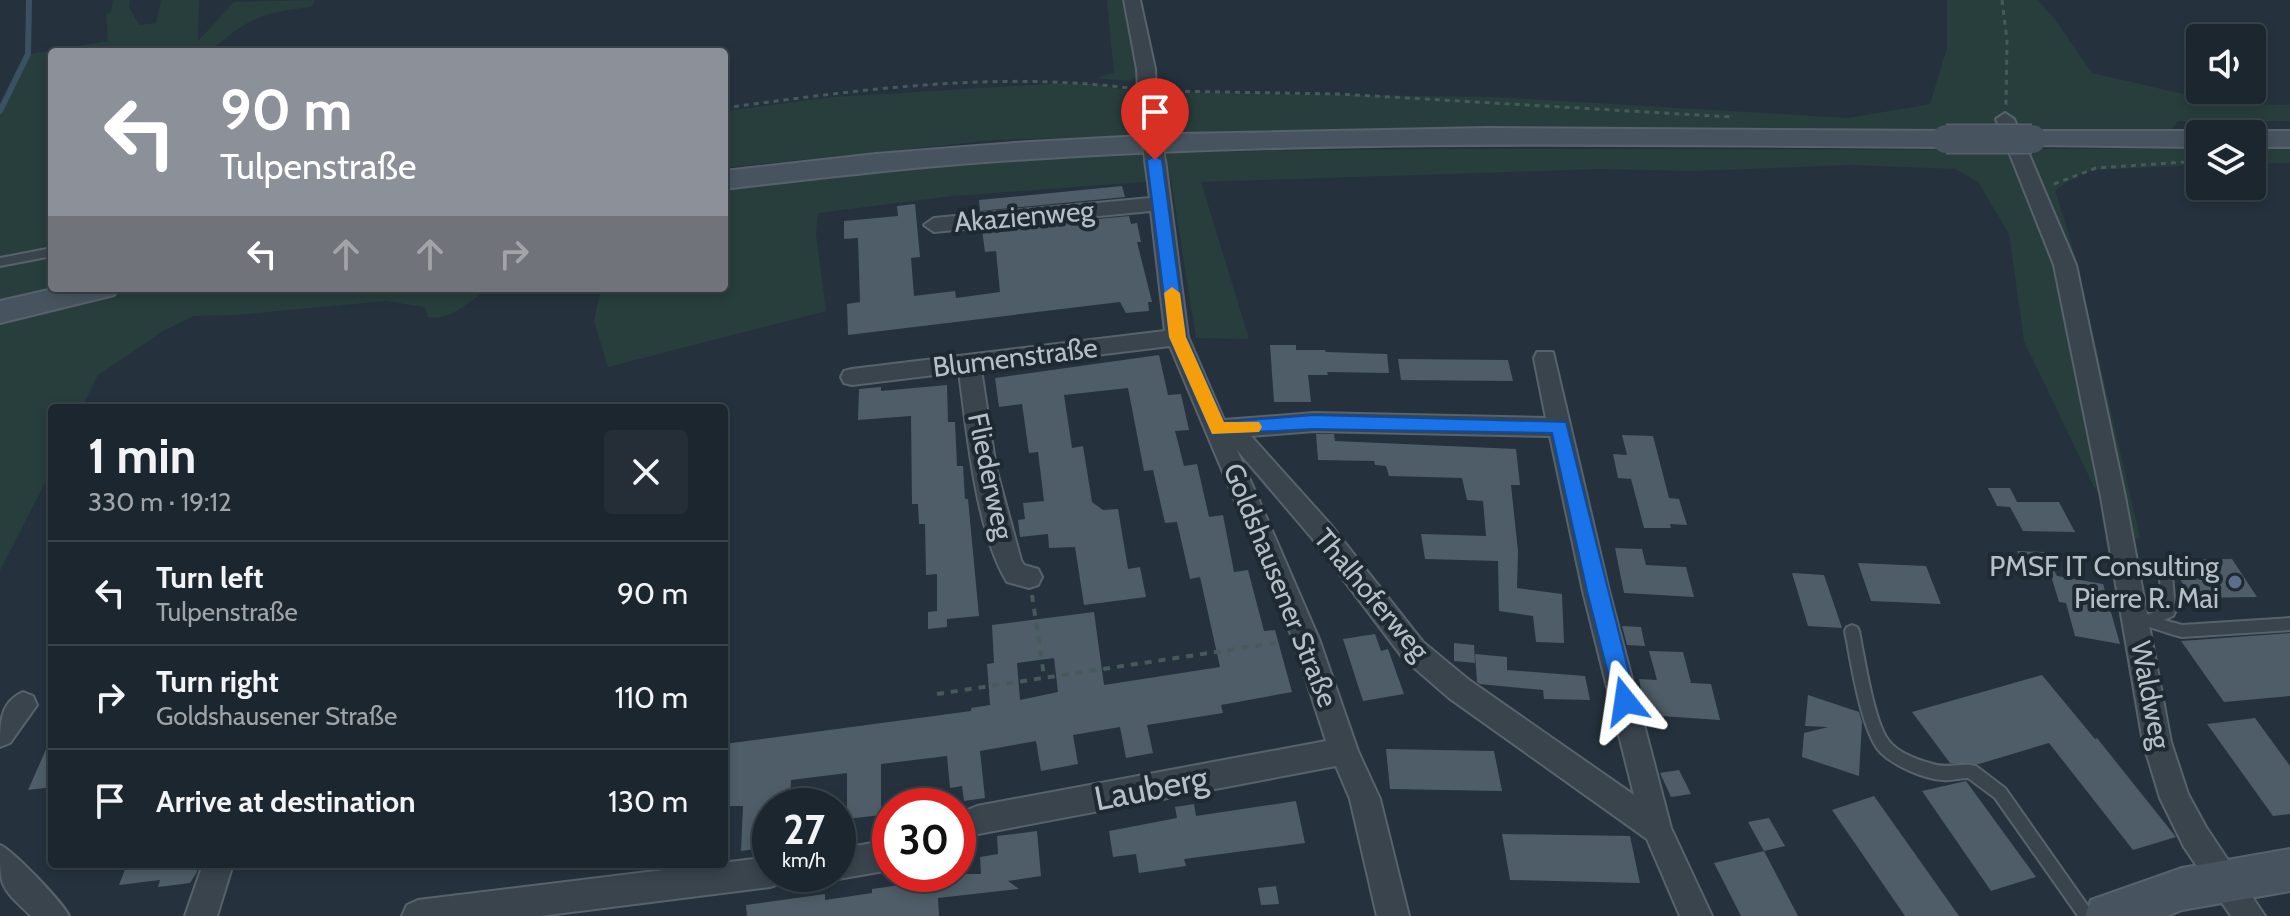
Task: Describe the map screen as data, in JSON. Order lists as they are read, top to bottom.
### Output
{
  "streets": {
    "street": [
      "Akazienweg",
      "Blumenstraße",
      "Fliederweg",
      "Goldshausener Straße",
      "Thalhoferweg",
      "Waldweg",
      "Lauberg"
    ]
  },
  "crossings": [
    ["Akazienweg", "Goldshausener Straße"],
    ["Blumenstraße", "Fliederweg"],
    ["Blumenstraße", "Goldshausener Straße"],
    ["Goldshausener Straße", "Thalhoferweg"],
    ["Goldshausener Straße", "Lauberg"]
  ],
  "places": ["PMSF IT Consulting Pierre R. Mai"],
  "page": {
    "turn": ["90 m", "Tulpenstraße"],
    "heading": ["1 min", "330 m · 19:12"],
    "list": [
      {
        "name": "Turn left",
        "note": "Tulpenstraße",
        "value": "90 m"
      },
      {
        "name": "Turn right",
        "note": "Goldshausener Straße",
        "value": "110 m"
      },
      {
        "name": "Arrive at destination",
        "value": "130 m"
      }
    ],
    "speed": "27 km/h",
    "limit": "30"
  }
}
